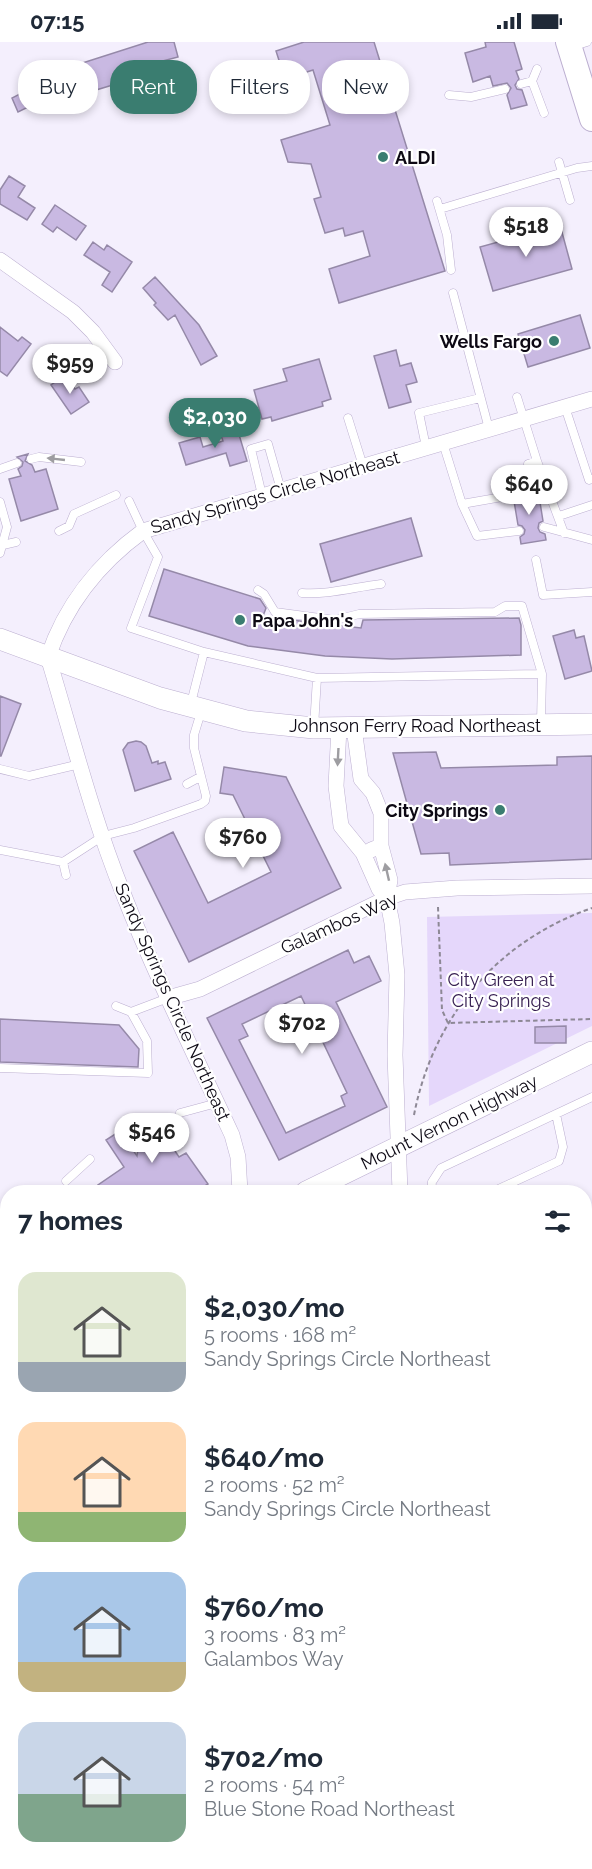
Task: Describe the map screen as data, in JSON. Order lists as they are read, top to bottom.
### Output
{
  "streets": {
    "street": [
      "Sandy Springs Circle Northeast",
      "Johnson Ferry Road Northeast",
      "Galambos Way",
      "Mount Vernon Highway"
    ]
  },
  "crossings": [
    ["Sandy Springs Circle Northeast", "Johnson Ferry Road Northeast"],
    ["Sandy Springs Circle Northeast", "Galambos Way"]
  ],
  "parks": ["City Green at City Springs"],
  "places": [
    "ALDI",
    "Wells Fargo",
    "Papa John's",
    "City Springs"
  ],
  "page": {
    "status": "07:15",
    "chip": [
      "Buy",
      "Rent",
      "Filters",
      "New"
    ],
    "price": [
      "$518",
      "$959",
      "$2,030",
      "$640",
      "$760",
      "$702",
      "$546"
    ],
    "heading": "7 homes",
    "list": [
      {
        "name": "$2,030/mo",
        "note": "5 rooms · 168 m² · Sandy Springs Circle Northeast"
      },
      {
        "name": "$640/mo",
        "note": "2 rooms · 52 m² · Sandy Springs Circle Northeast"
      },
      {
        "name": "$760/mo",
        "note": "3 rooms · 83 m² · Galambos Way"
      },
      {
        "name": "$702/mo",
        "note": "2 rooms · 54 m² · Blue Stone Road Northeast"
      }
    ]
  }
}
